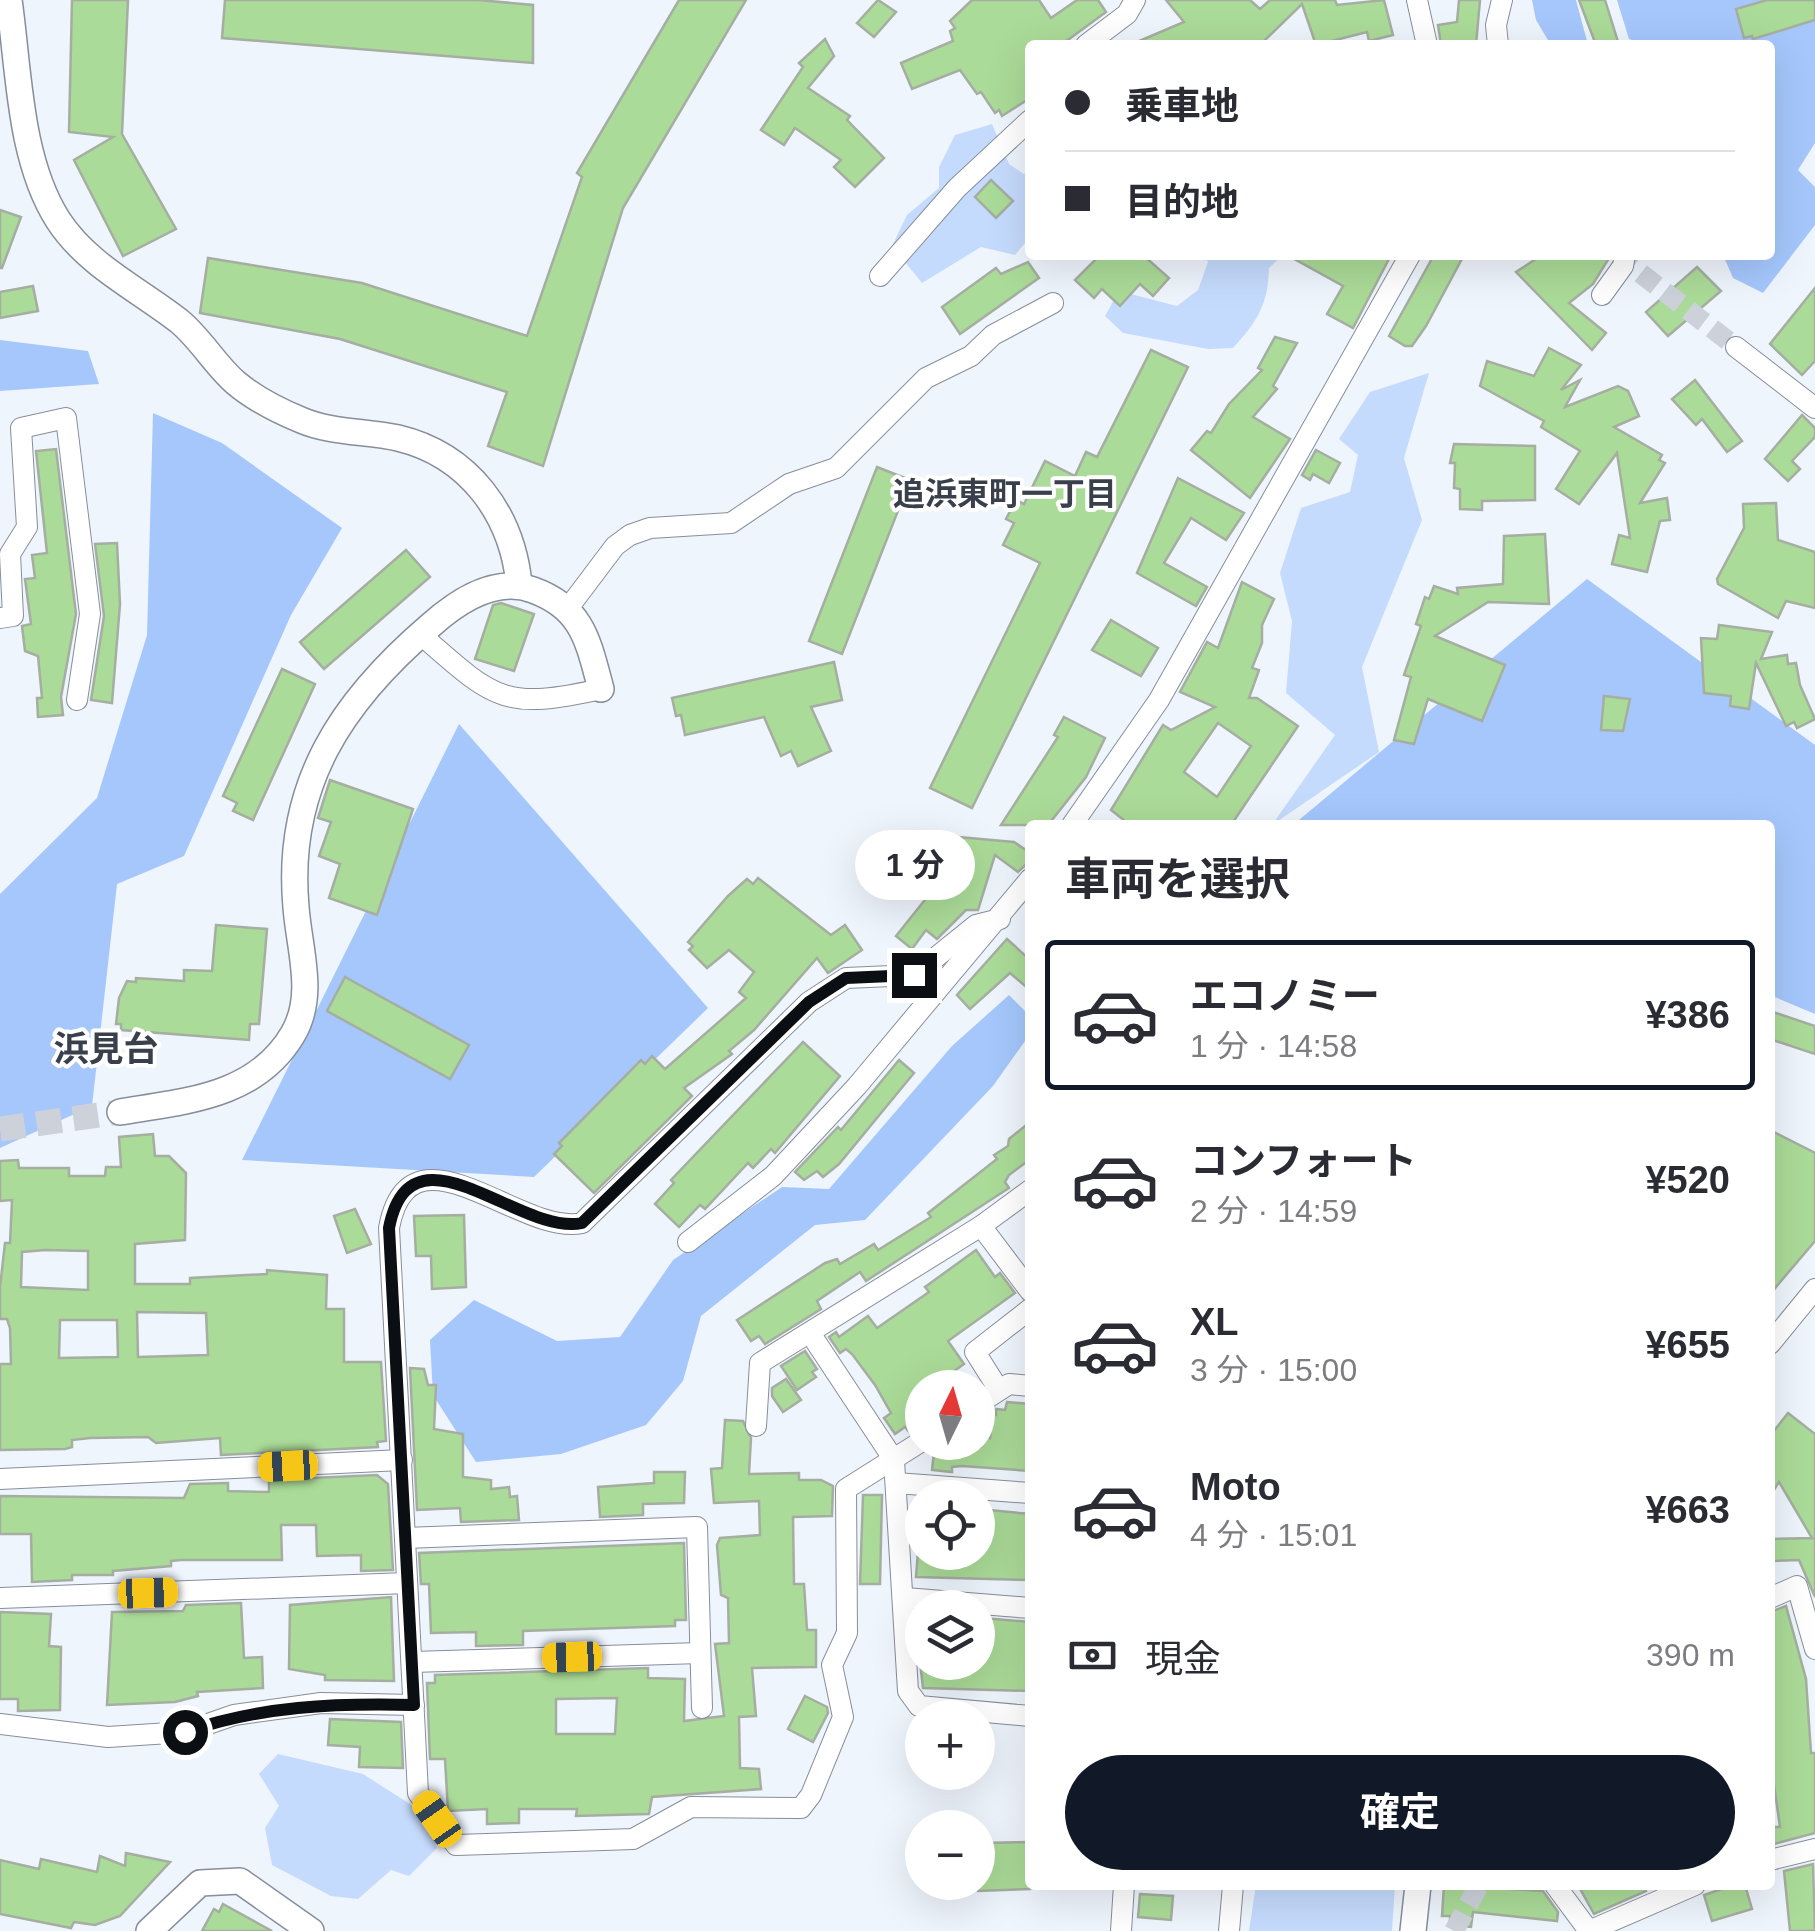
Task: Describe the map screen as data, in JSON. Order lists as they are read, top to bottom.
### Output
{
  "districts": ["追浜東町一丁目", "浜見台"],
  "north": "top",
  "page": {
    "banner": ["乗車地", "目的地"],
    "heading": "車両を選択",
    "bubble": "1 分",
    "list": [
      {
        "name": "エコノミー",
        "note": "1 分 · 14:58",
        "value": "¥386"
      },
      {
        "name": "コンフォート",
        "note": "2 分 · 14:59",
        "value": "¥520"
      },
      {
        "name": "XL",
        "note": "3 分 · 15:00",
        "value": "¥655"
      },
      {
        "name": "Moto",
        "note": "4 分 · 15:01",
        "value": "¥663"
      }
    ],
    "map_buttons": ["+", "−"],
    "pay": ["現金", "390 m"],
    "buttons": "確定"
  }
}
